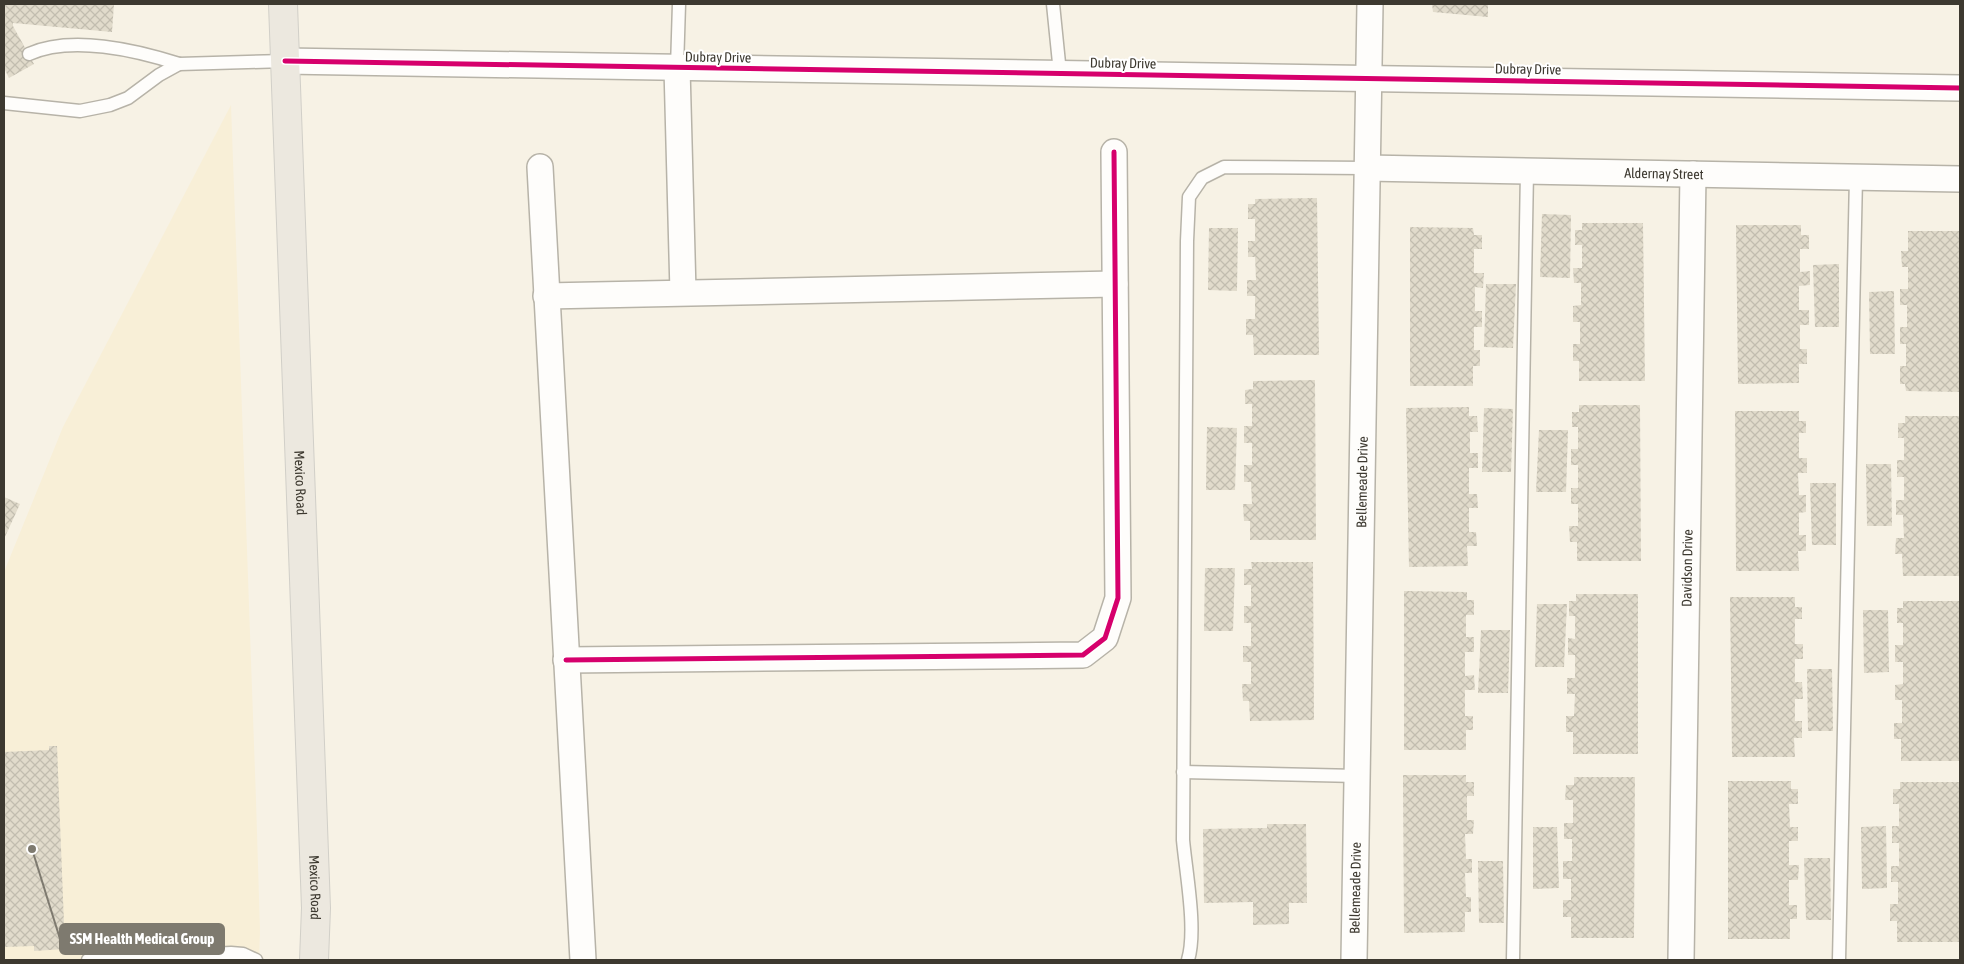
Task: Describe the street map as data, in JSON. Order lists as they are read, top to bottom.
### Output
{
  "streets": {
    "main road": ["Mexico Road"],
    "street": [
      "Dubray Drive",
      "Aldernay Street",
      "Bellemeade Drive",
      "Davidson Drive"
    ]
  },
  "crossings": [
    ["Dubray Drive", "Mexico Road"],
    ["Dubray Drive", "Bellemeade Drive"],
    ["Aldernay Street", "Bellemeade Drive"],
    ["Aldernay Street", "Davidson Drive"]
  ],
  "places": ["SSM Health Medical Group"]
}
